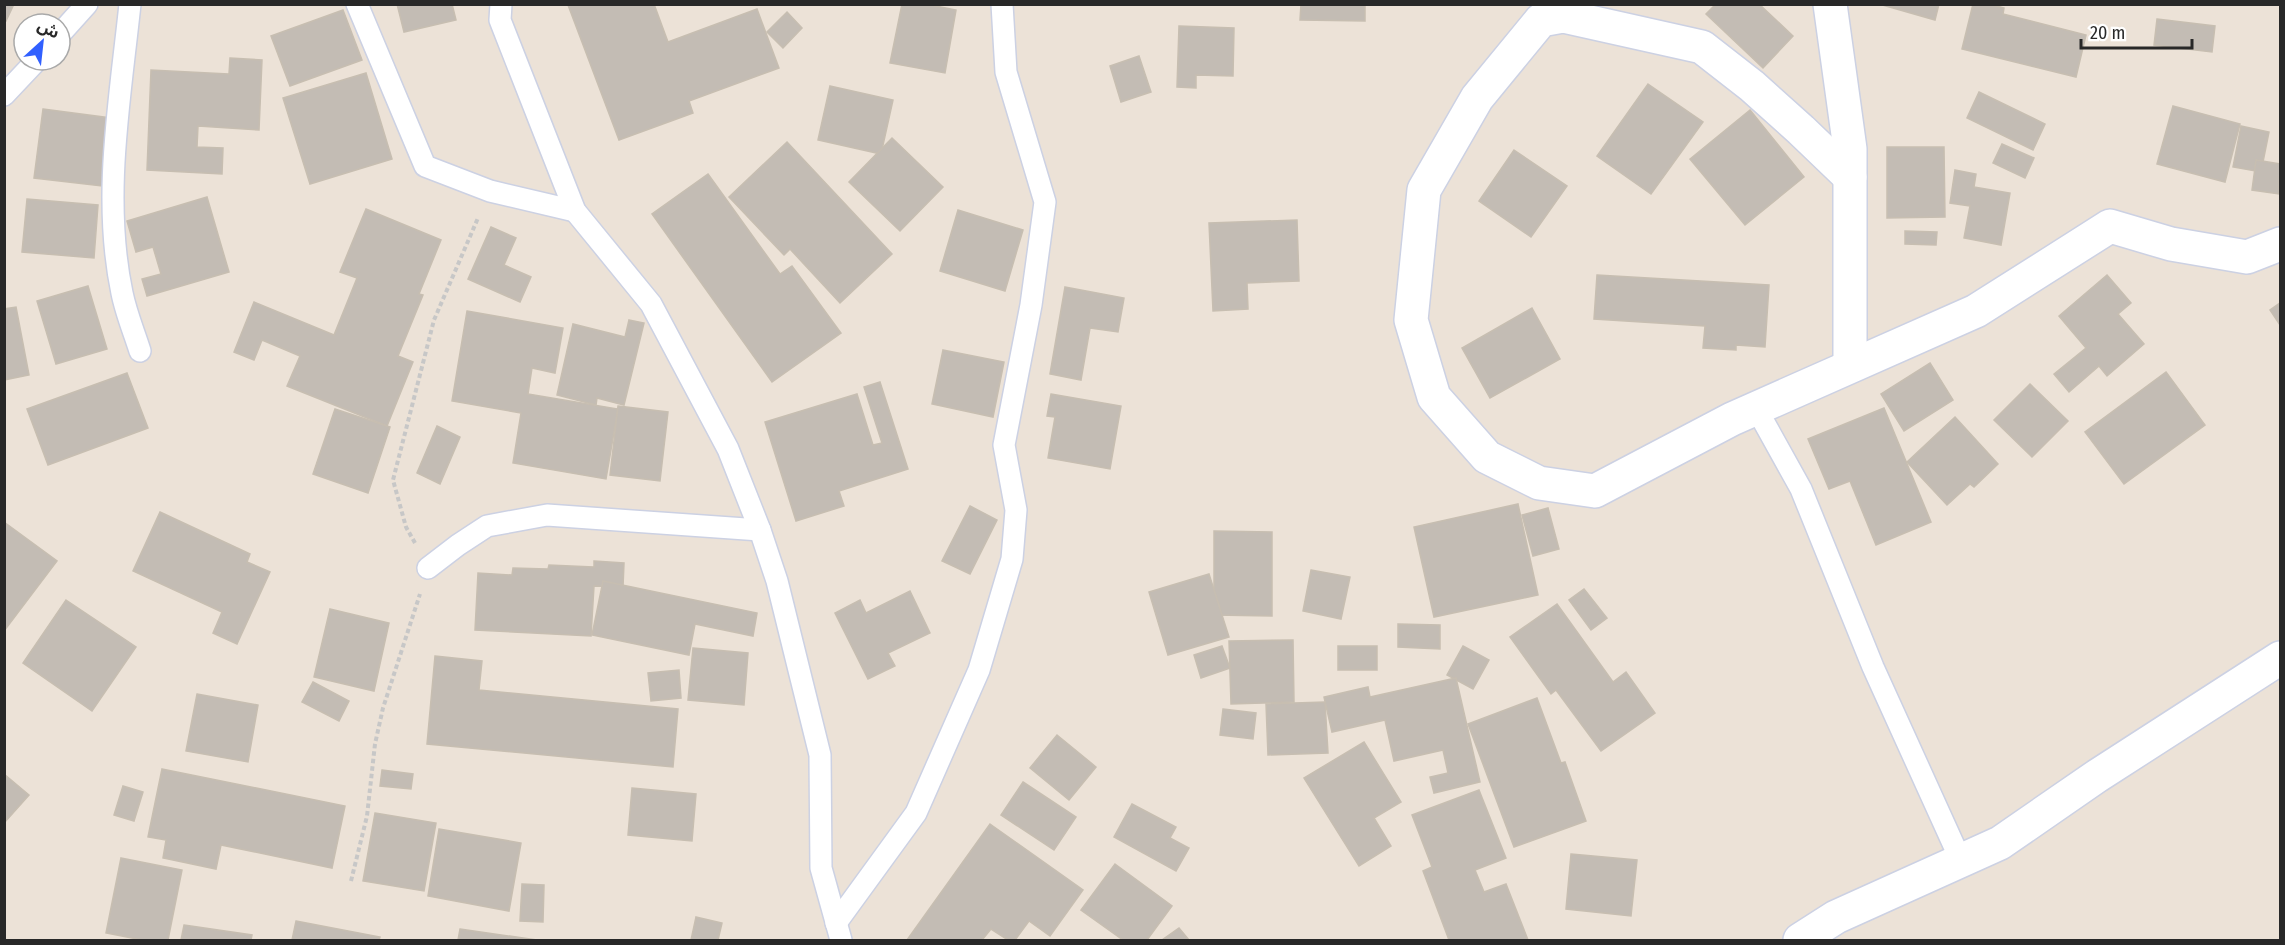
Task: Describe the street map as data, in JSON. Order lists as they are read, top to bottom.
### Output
{
  "scale_bar": "20 m",
  "north": "top right"
}
